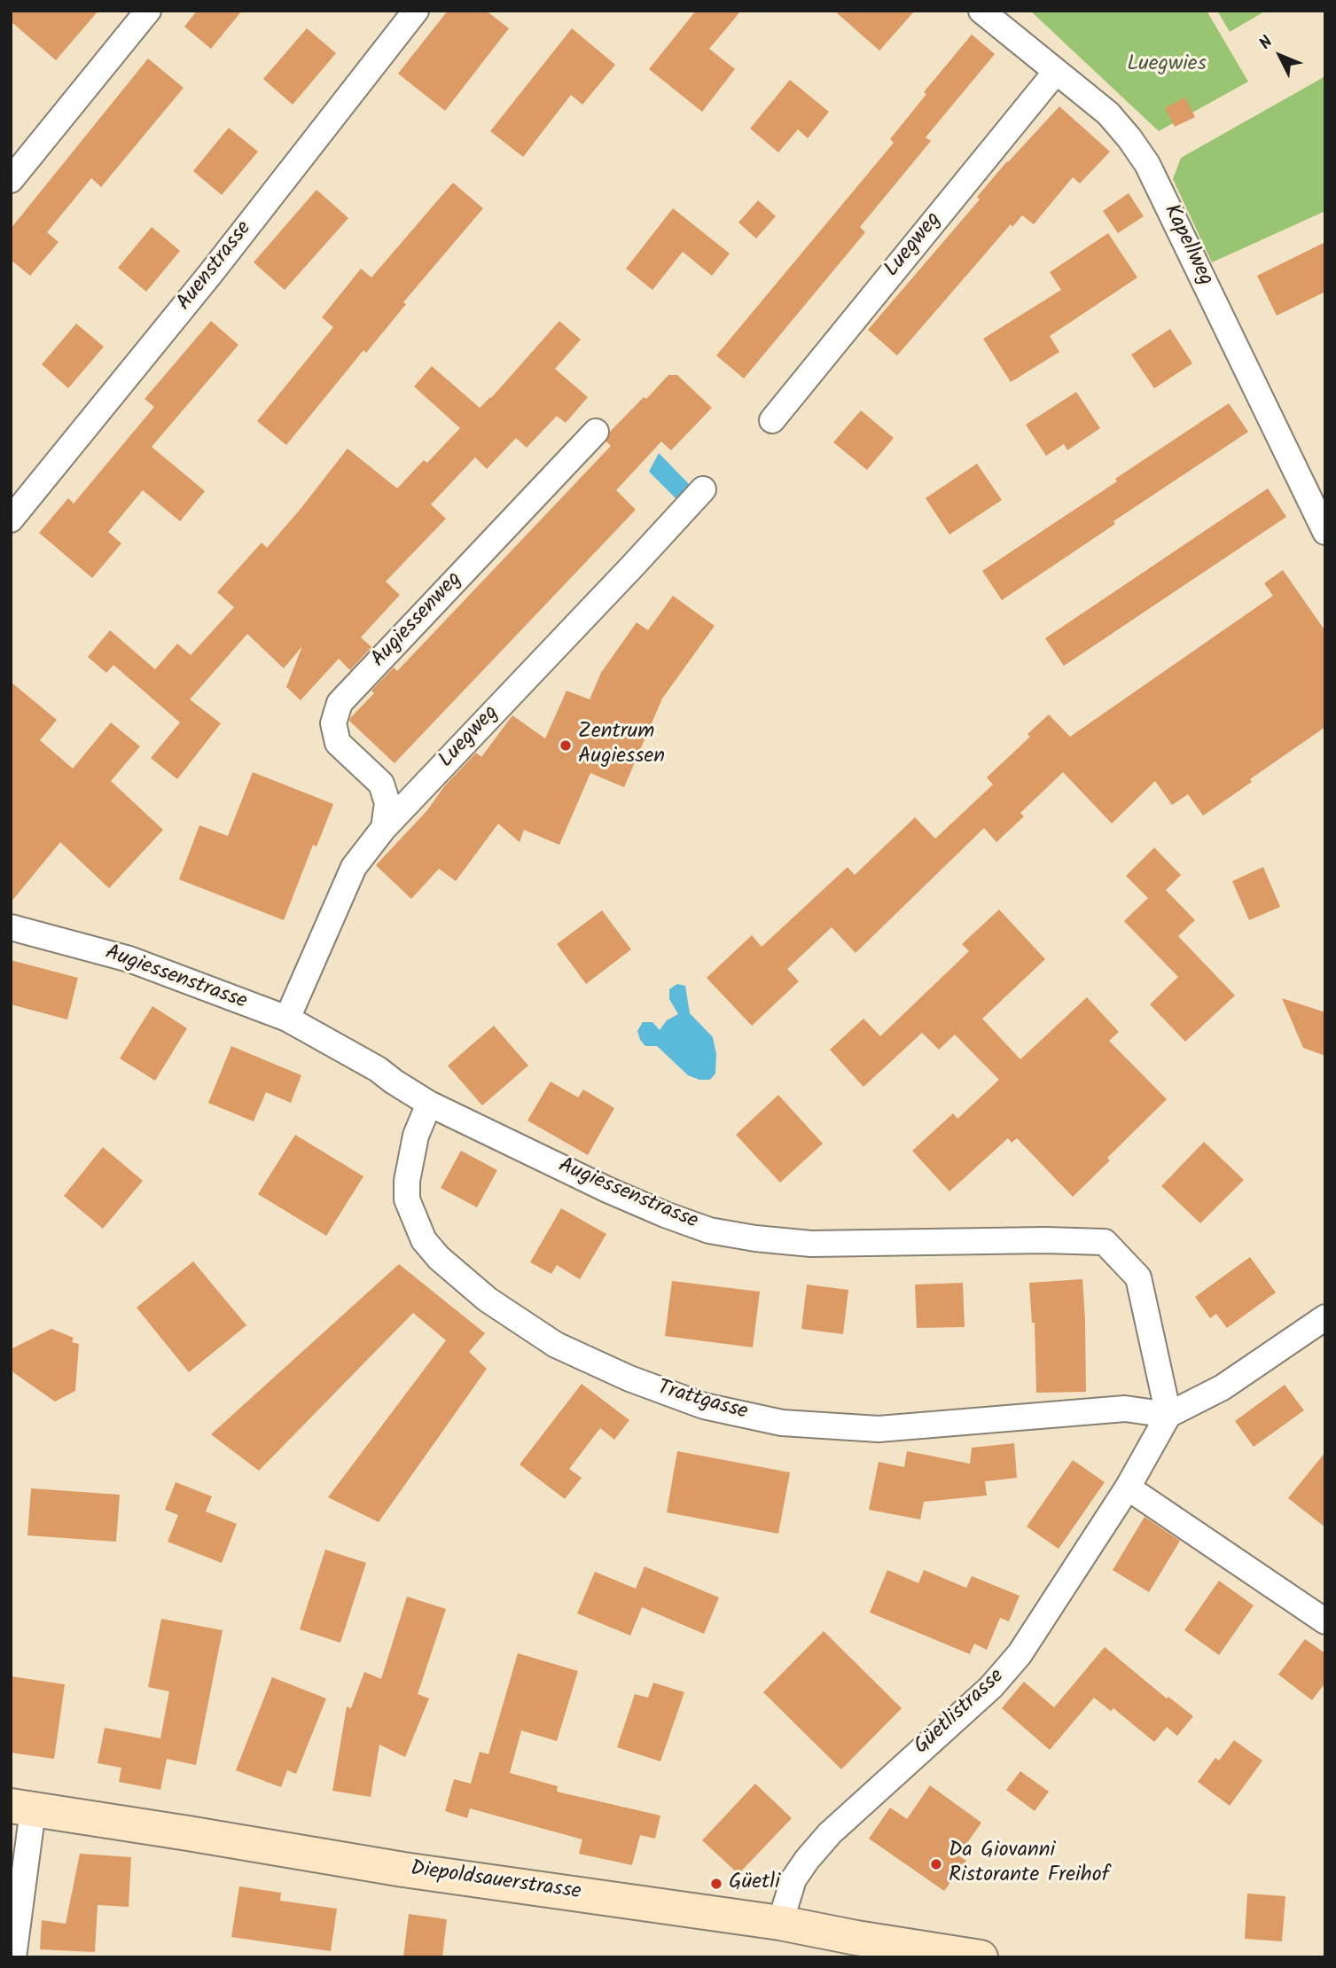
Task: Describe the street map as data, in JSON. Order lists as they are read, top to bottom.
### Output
{
  "streets": {
    "main road": ["Diepoldsauerstrasse"],
    "street": [
      "Luegweg",
      "Kapellweg",
      "Auenstrasse",
      "Augiessenweg",
      "Augiessenstrasse",
      "Trattgasse",
      "Güetlistrasse"
    ]
  },
  "crossings": [
    ["Luegweg", "Kapellweg"],
    ["Luegweg", "Augiessenweg"],
    ["Luegweg", "Augiessenstrasse"],
    ["Augiessenstrasse", "Trattgasse"],
    ["Augiessenstrasse", "Güetlistrasse"],
    ["Trattgasse", "Güetlistrasse"],
    ["Güetlistrasse", "Diepoldsauerstrasse"]
  ],
  "parks": ["Luegwies"],
  "places": ["Zentrum Augiessen", "Da Giovanni Ristorante Freihof", "Güetli"],
  "north": "top left"
}
